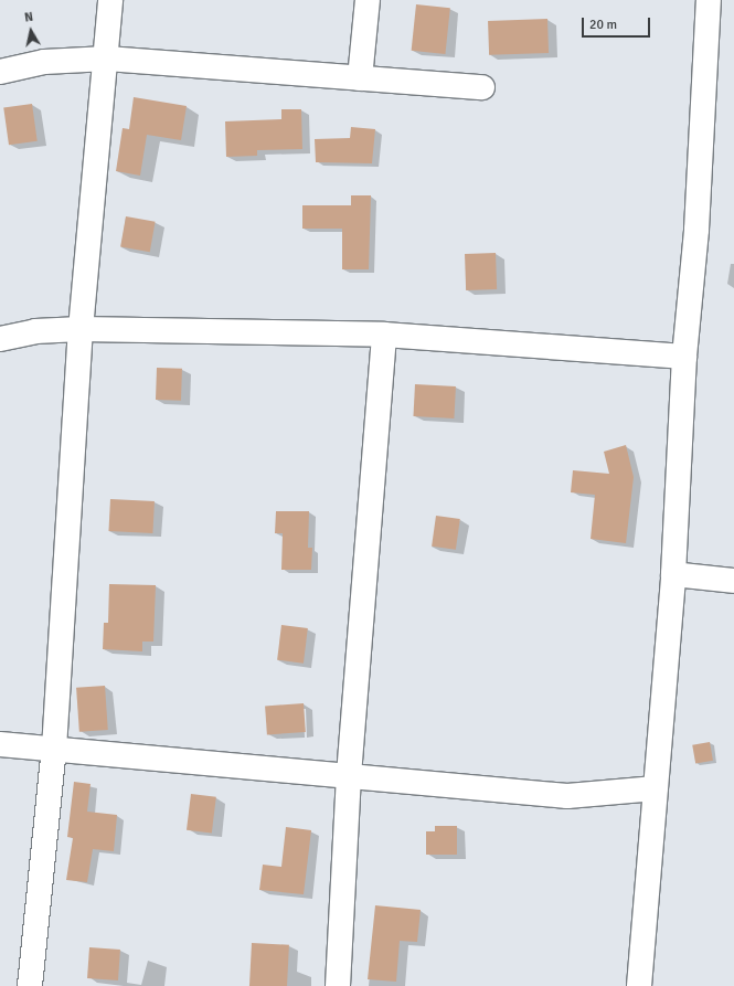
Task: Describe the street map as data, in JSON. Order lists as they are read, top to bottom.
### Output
{
  "scale_bar": "20 m",
  "north": "top"
}
